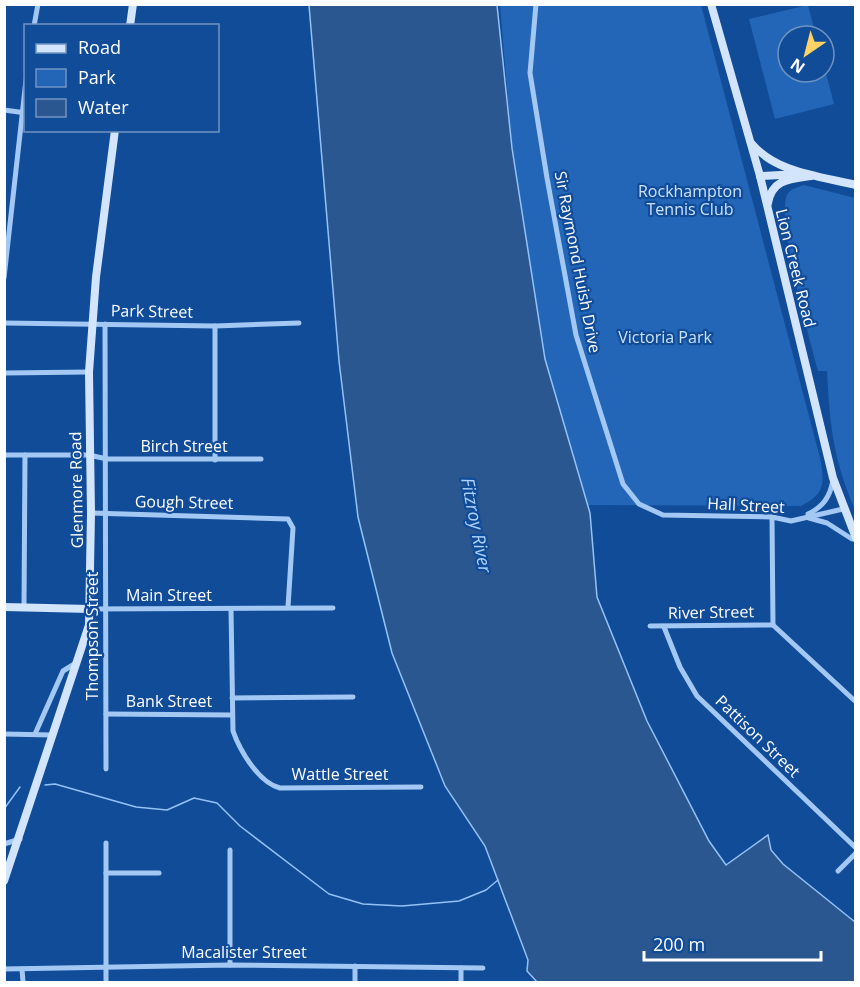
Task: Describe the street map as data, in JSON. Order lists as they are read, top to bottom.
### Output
{
  "streets": {
    "street": [
      "Sir Raymond Huish Drive",
      "Lion Creek Road",
      "Park Street",
      "Birch Street",
      "Glenmore Road",
      "Gough Street",
      "Hall Street",
      "Main Street",
      "River Street",
      "Thompson Street",
      "Bank Street",
      "Pattison Street",
      "Wattle Street",
      "Macalister Street"
    ]
  },
  "crossings": [
    ["Sir Raymond Huish Drive", "Hall Street"],
    ["Lion Creek Road", "Hall Street"],
    ["Park Street", "Glenmore Road"],
    ["Park Street", "Thompson Street"],
    ["Birch Street", "Glenmore Road"],
    ["Birch Street", "Thompson Street"],
    ["Glenmore Road", "Gough Street"],
    ["Glenmore Road", "Main Street"],
    ["Gough Street", "Main Street"],
    ["Gough Street", "Thompson Street"],
    ["Main Street", "Thompson Street"],
    ["River Street", "Pattison Street"],
    ["Thompson Street", "Bank Street"],
    ["Bank Street", "Wattle Street"]
  ],
  "water": ["Fitzroy River"],
  "parks": ["Rockhampton Tennis Club", "Victoria Park"],
  "legend": ["Road", "Park", "Water"],
  "scale_bar": "200 m",
  "north": "bottom left"
}
